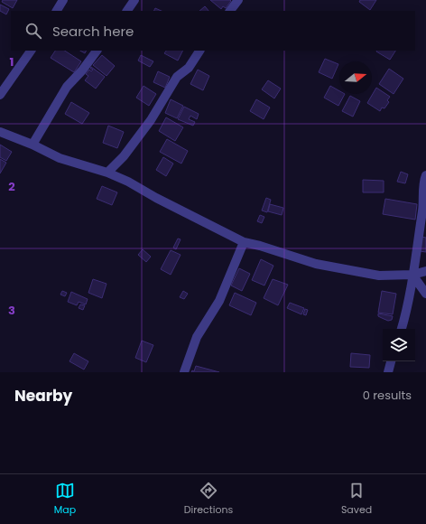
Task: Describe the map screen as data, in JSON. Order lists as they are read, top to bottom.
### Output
{
  "north": "right",
  "page": {
    "search": "Search here",
    "heading": ["Nearby", "0 results"],
    "nav": ["Map", "Directions", "Saved"]
  },
  "grid": {
    "rows": ["1", "2", "3"]
  }
}
